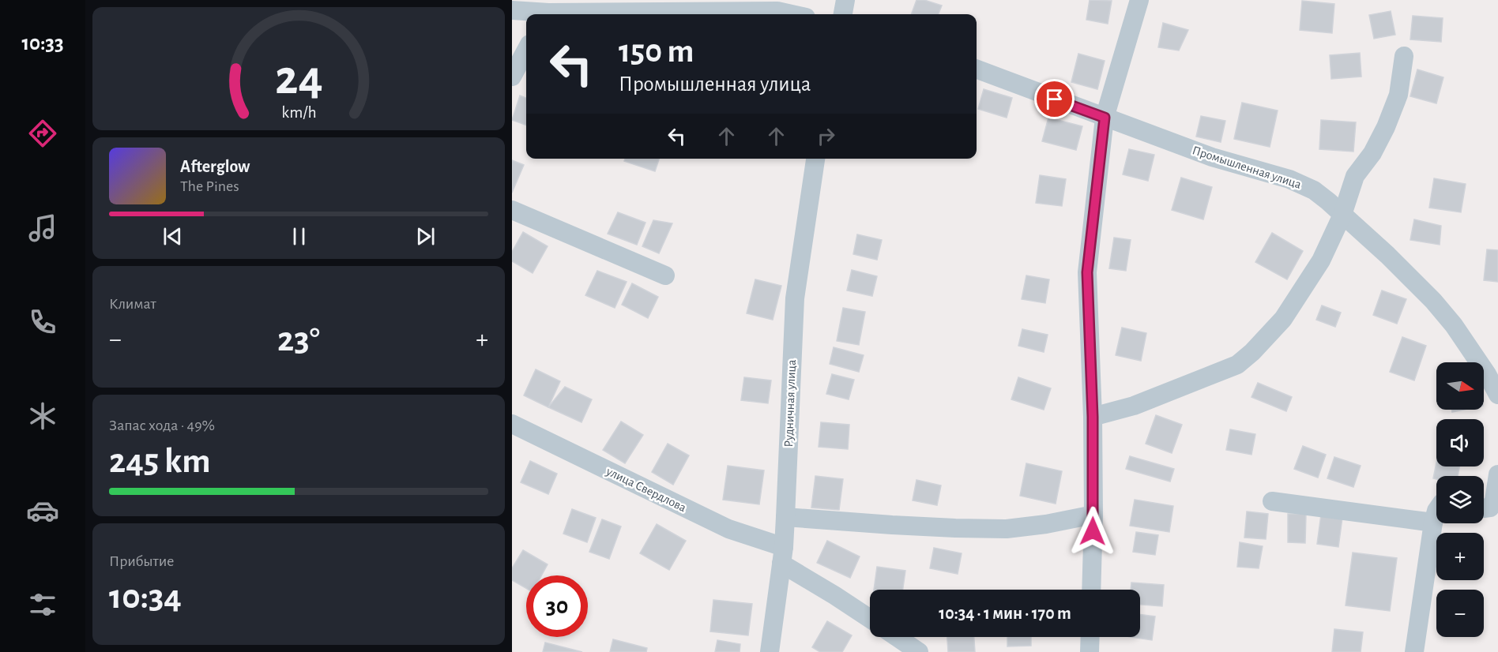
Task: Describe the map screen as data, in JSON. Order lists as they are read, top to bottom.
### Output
{
  "streets": {
    "street": ["Промышленная улица", "Рудничная улица", "улица Свердлова"]
  },
  "crossings": [
    ["Рудничная улица", "улица Свердлова"]
  ],
  "north": "right",
  "page": {
    "tabs": "10:33",
    "turn": ["150 m", "Промышленная улица"],
    "song": ["Afterglow", "The Pines"],
    "tile": [
      "Климат",
      ["Запас хода · 49%", "245 km"],
      ["Прибытие", "10:34"]
    ],
    "heat": ["−", "23°", "+"],
    "map_buttons": ["+", "−"],
    "limit": "30",
    "trip": "10:34 · 1 мин · 170 m",
    "gauge": ["24", "km/h"]
  }
}
